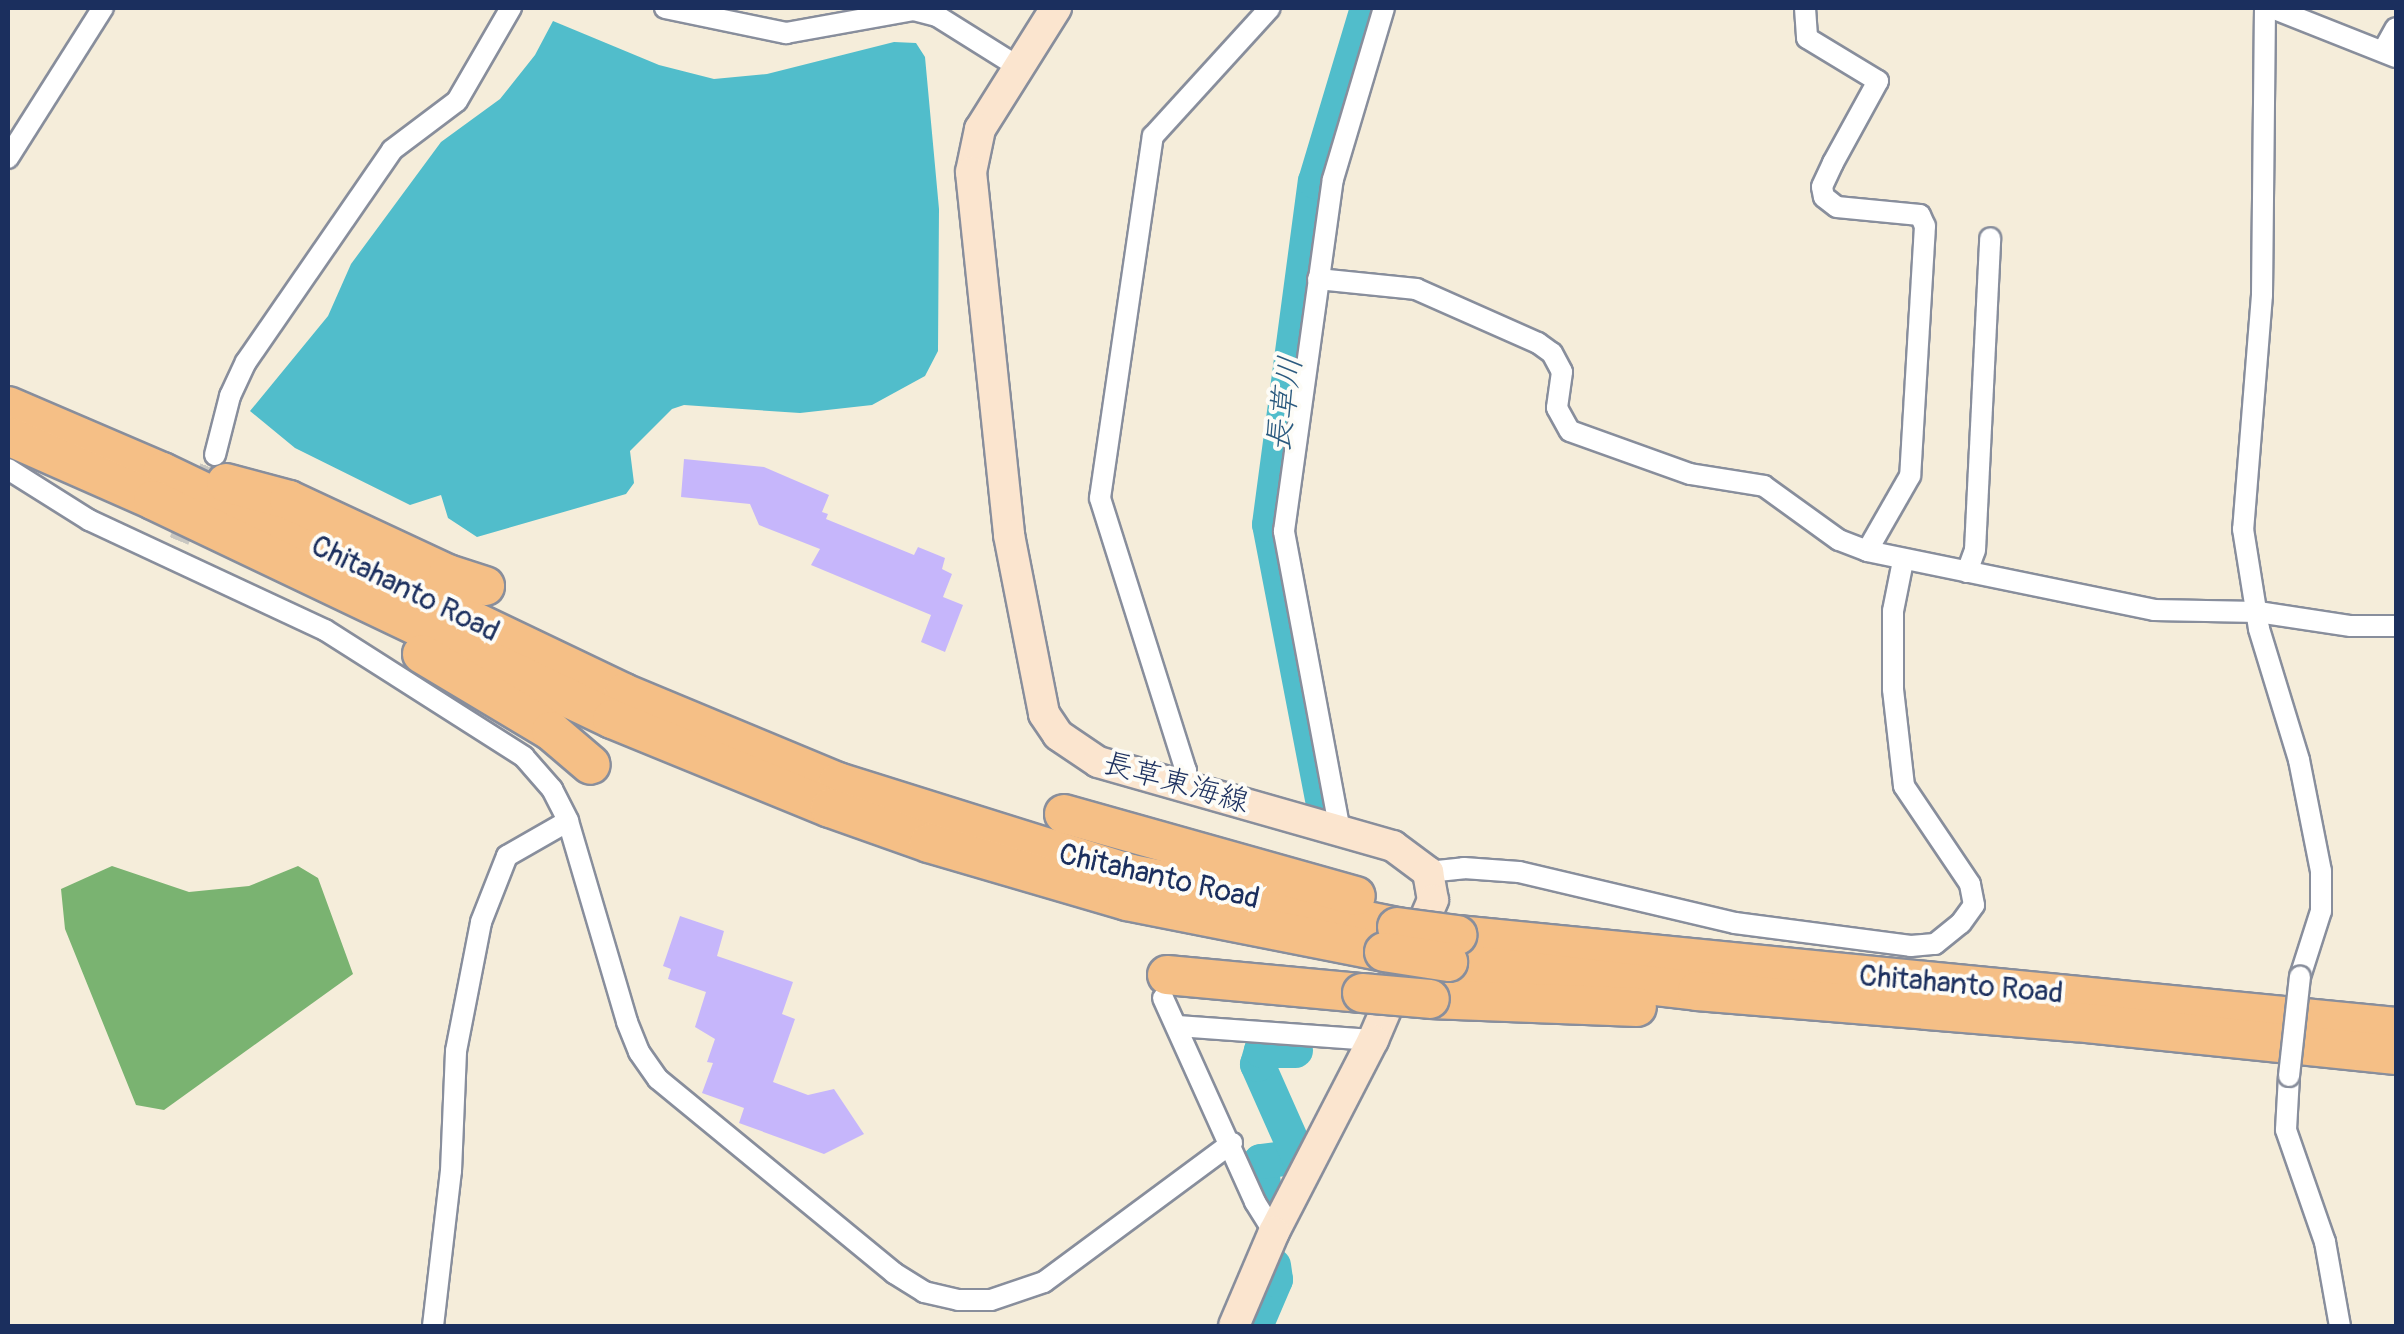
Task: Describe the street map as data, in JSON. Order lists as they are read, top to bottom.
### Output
{
  "streets": {
    "highway": ["Chitahanto Road"],
    "main road": ["長草東海線"]
  },
  "water": ["長草川"]
}
